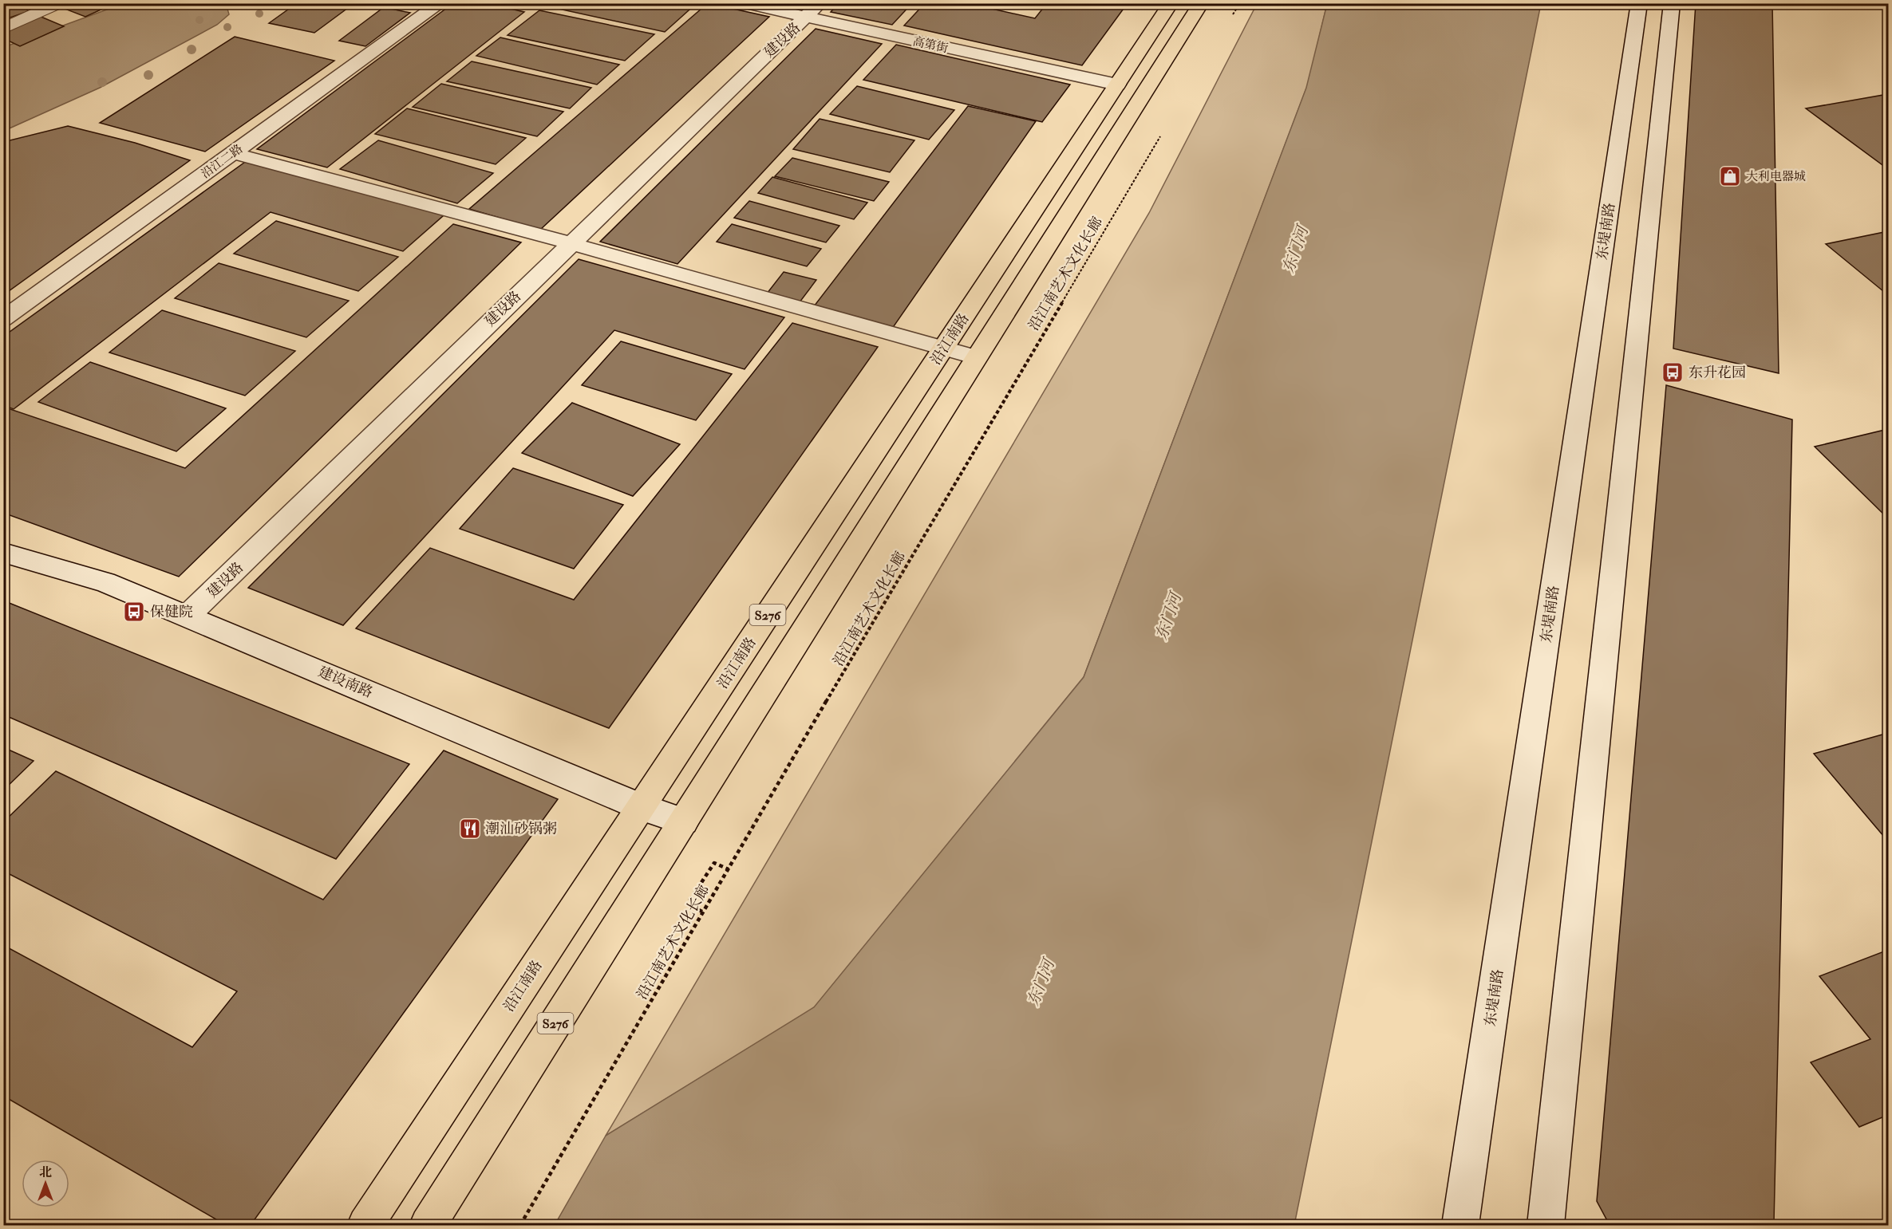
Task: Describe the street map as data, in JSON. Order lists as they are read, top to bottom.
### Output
{
  "streets": {
    "main road": ["沿江南路", "S276"],
    "street": [
      "建设路",
      "高第街",
      "沿江二路",
      "东堤南路",
      "建设南路"
    ],
    "path": ["沿江南艺术文化长廊"]
  },
  "crossings": [
    ["建设路", "高第街"],
    ["建设路", "建设南路"],
    ["高第街", "沿江南路"],
    ["沿江南路", "建设南路"],
    ["S276", "建设南路"]
  ],
  "water": ["东门河"],
  "places": {
    "shop": ["大利电器城"],
    "bus stop": ["东升花园", "保健院"],
    "restaurant": ["潮汕砂锅粥"]
  },
  "north": "top"
}
